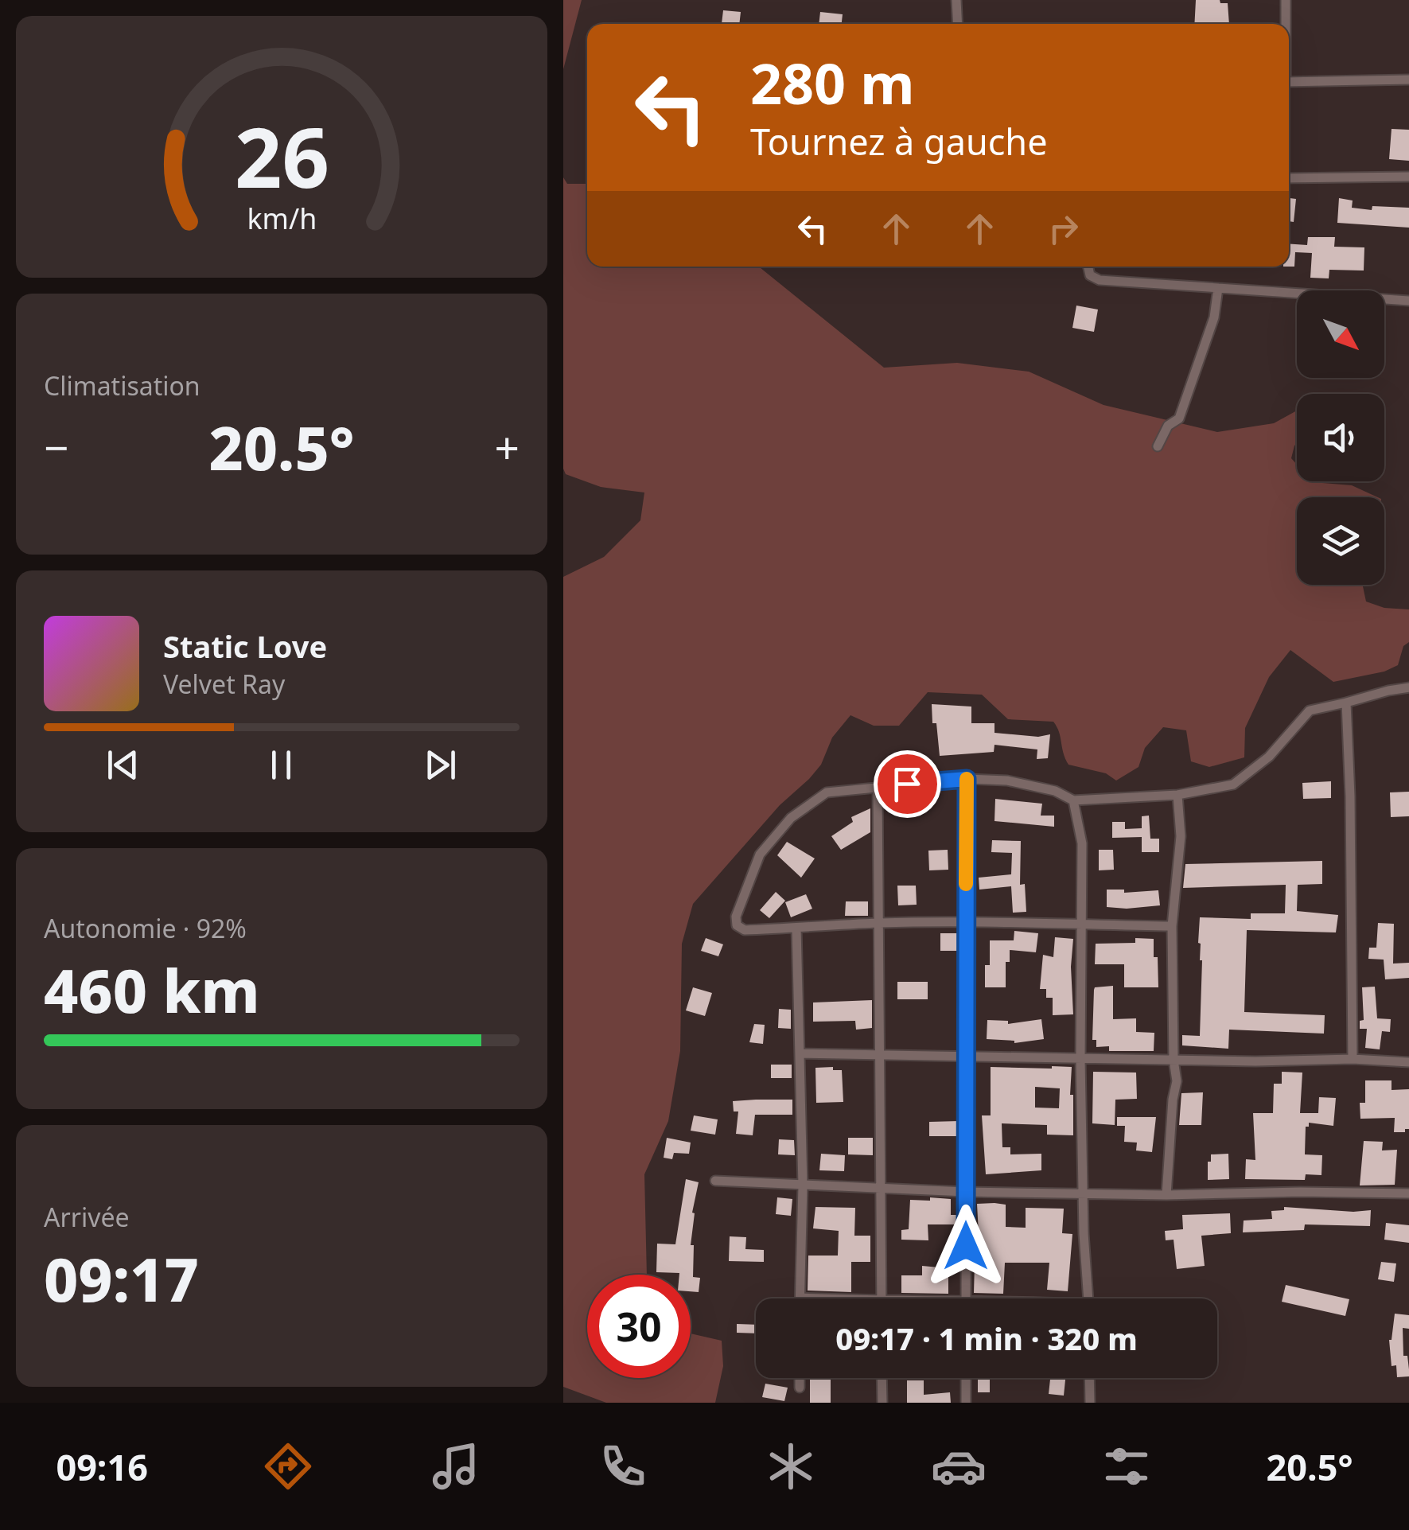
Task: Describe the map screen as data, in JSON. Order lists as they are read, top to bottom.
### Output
{
  "north": "bottom right",
  "page": {
    "turn": ["280 m", "Tournez à gauche"],
    "tile": [
      "Climatisation",
      ["Autonomie · 92%", "460 km"],
      ["Arrivée", "09:17"]
    ],
    "heat": ["−", "20.5°", "+"],
    "song": ["Static Love", "Velvet Ray"],
    "limit": "30",
    "trip": "09:17 · 1 min · 320 m",
    "tabs": ["09:16", "20.5°"],
    "gauge": ["26", "km/h"]
  }
}
